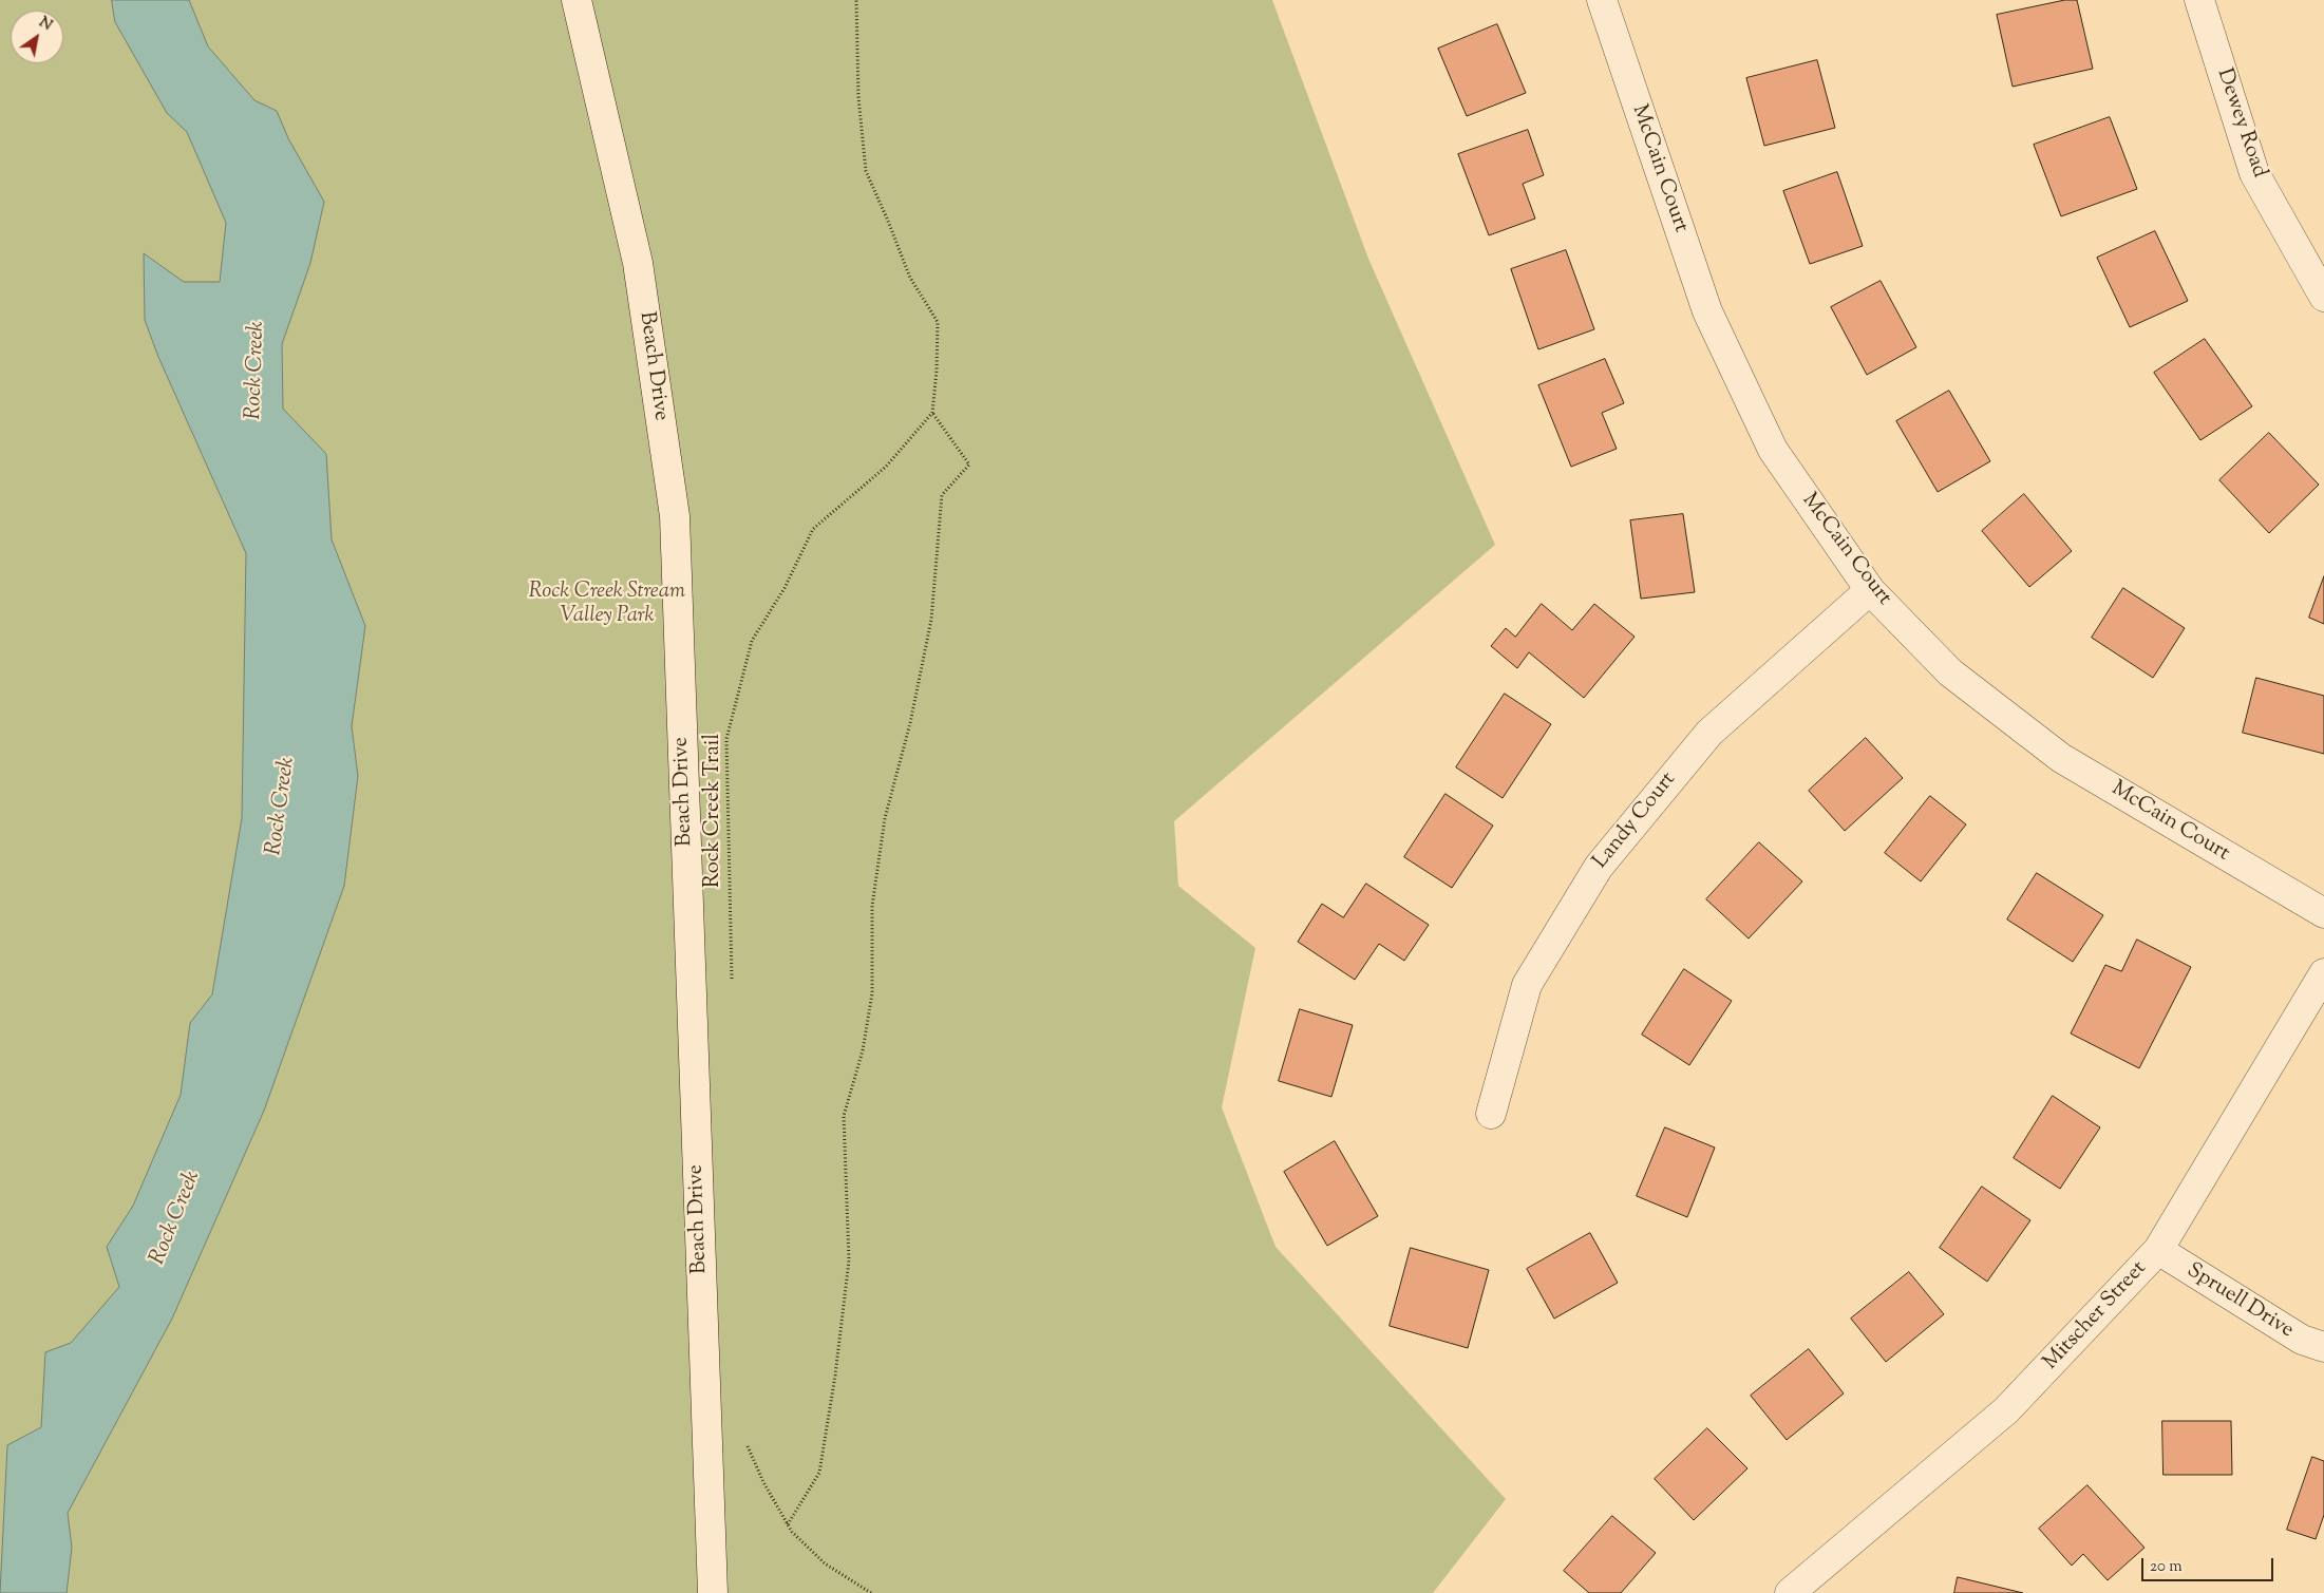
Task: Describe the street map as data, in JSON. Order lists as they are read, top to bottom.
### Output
{
  "streets": {
    "street": [
      "Dewey Road",
      "McCain Court",
      "Beach Drive",
      "Landy Court",
      "Spruell Drive",
      "Mitscher Street"
    ],
    "path": ["Rock Creek Trail"]
  },
  "crossings": [
    ["McCain Court", "Landy Court"],
    ["Spruell Drive", "Mitscher Street"]
  ],
  "water": ["Rock Creek"],
  "parks": ["Rock Creek Stream Valley Park"],
  "scale_bar": "20 m",
  "north": "top right"
}
